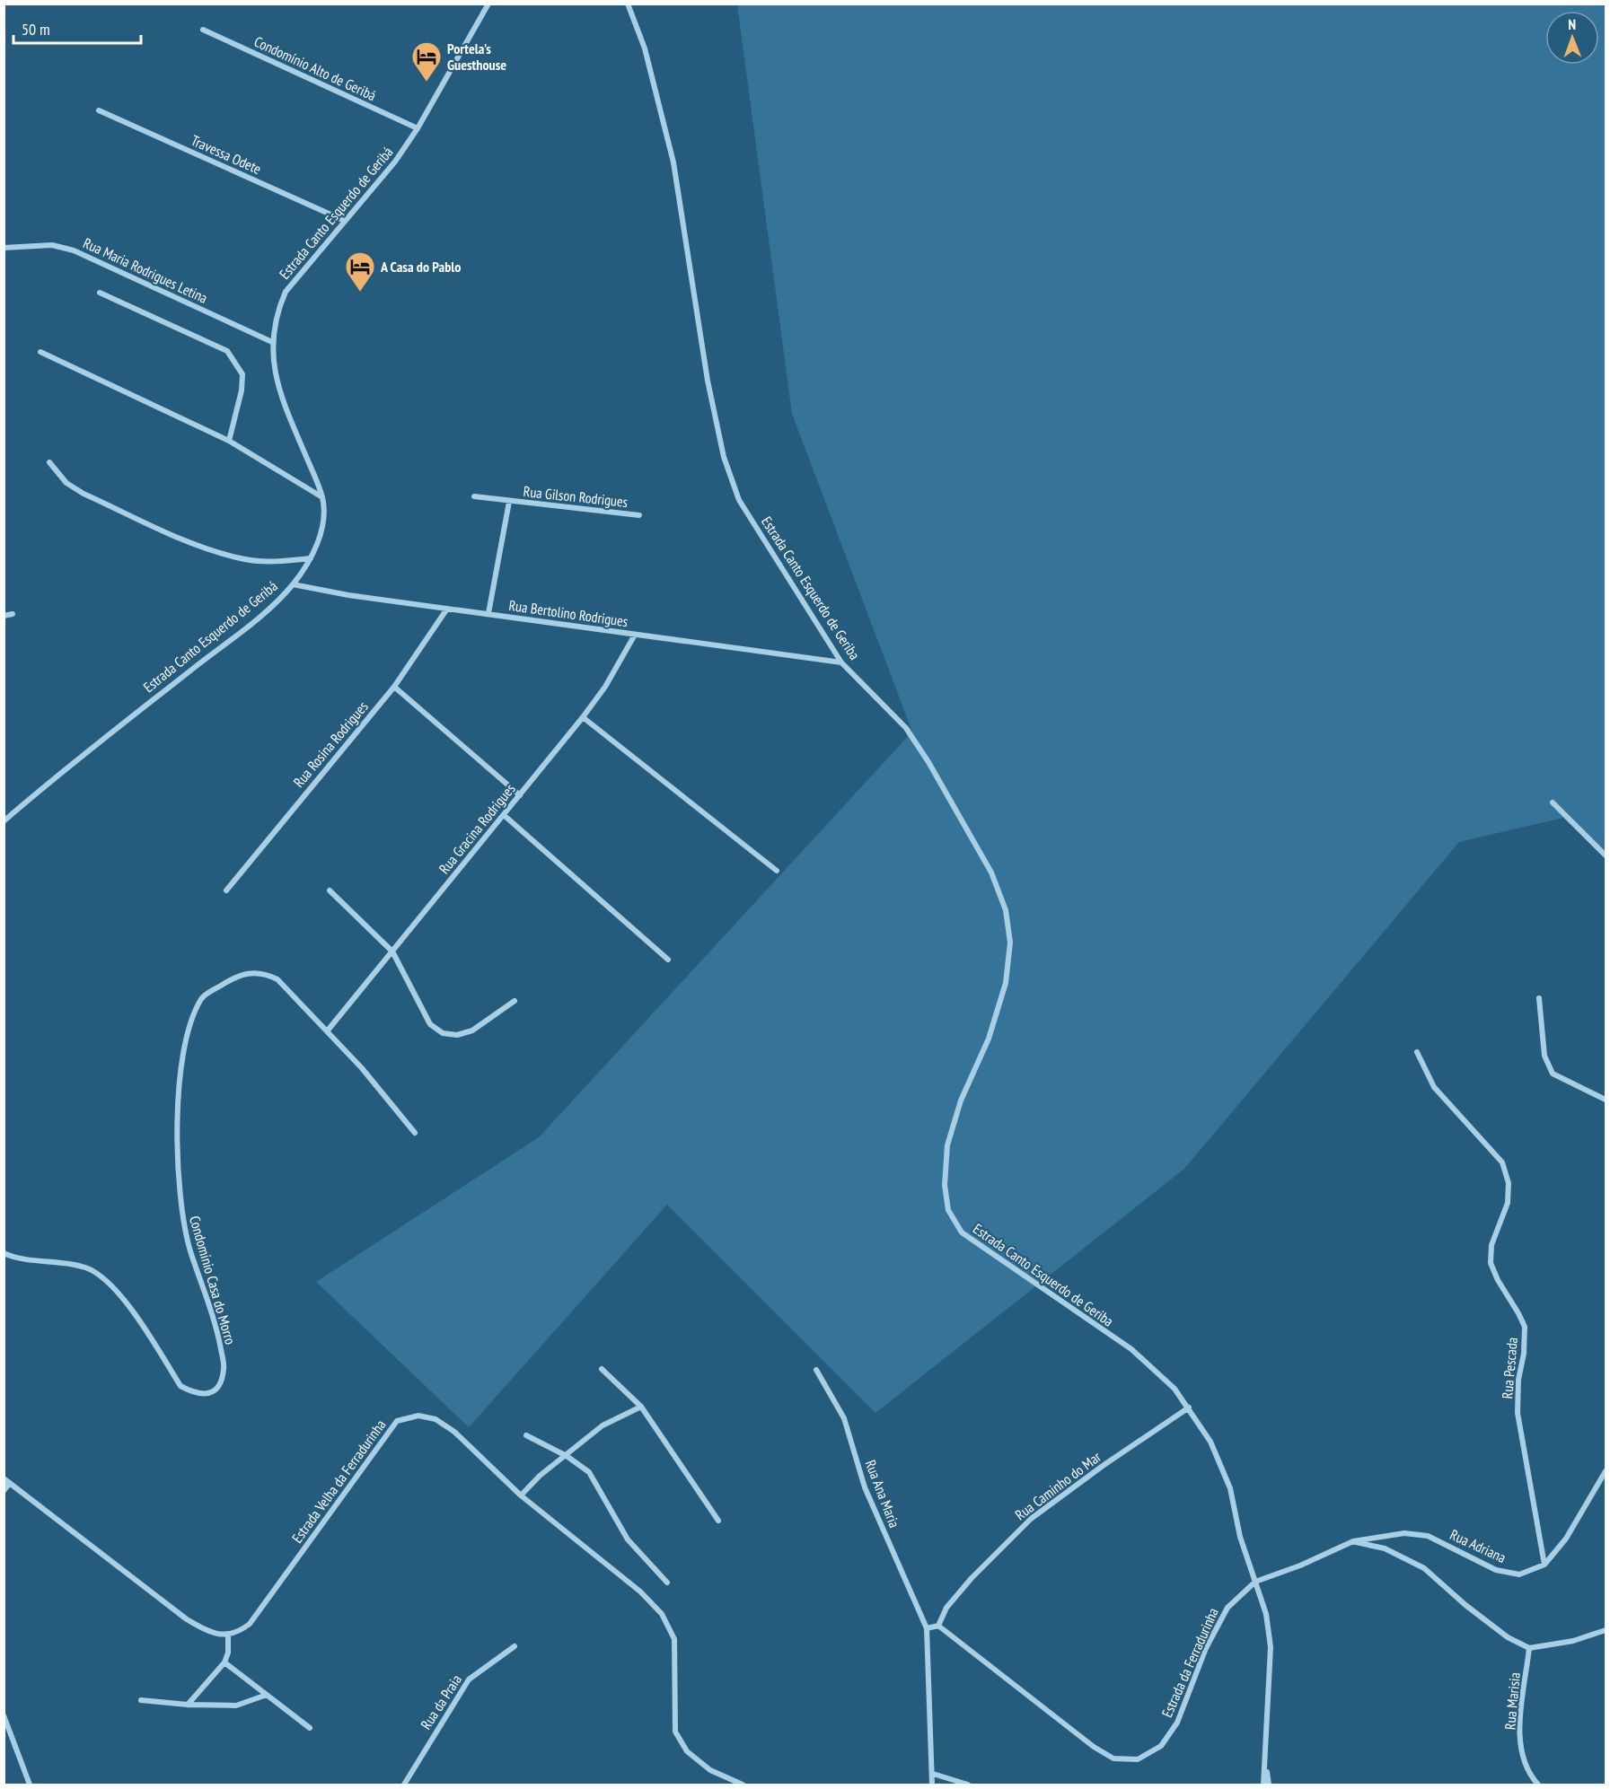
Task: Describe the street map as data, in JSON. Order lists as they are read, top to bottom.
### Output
{
  "streets": {
    "street": [
      "Condomínio Alto de Geribá",
      "Travessa Odete",
      "Estrada Canto Esquerdo de Geribá",
      "Rua Maria Rodrigues Letina",
      "Rua Gilson Rodrigues",
      "Estrada Canto Esquerdo de Geriba",
      "Rua Bertolino Rodrigues",
      "Rua Rosina Rodrigues",
      "Rua Gracina Rodrigues",
      "Condomínio Casa do Morro",
      "Rua Pescada",
      "Estrada Velha da Ferradurinha",
      "Rua Caminho do Mar",
      "Rua Ana Maria",
      "Rua Adriana",
      "Estrada da Ferradurinha",
      "Rua Marisia",
      "Rua da Praia"
    ]
  },
  "crossings": [
    ["Condomínio Alto de Geribá", "Estrada Canto Esquerdo de Geribá"],
    ["Travessa Odete", "Estrada Canto Esquerdo de Geribá"],
    ["Estrada Canto Esquerdo de Geribá", "Rua Maria Rodrigues Letina"],
    ["Estrada Canto Esquerdo de Geribá", "Rua Bertolino Rodrigues"],
    ["Rua Gilson Rodrigues", "Rua Bertolino Rodrigues"],
    ["Estrada Canto Esquerdo de Geriba", "Rua Bertolino Rodrigues"],
    ["Estrada Canto Esquerdo de Geriba", "Rua Caminho do Mar"],
    ["Estrada Canto Esquerdo de Geriba", "Estrada da Ferradurinha"],
    ["Rua Bertolino Rodrigues", "Rua Rosina Rodrigues"],
    ["Rua Bertolino Rodrigues", "Rua Gracina Rodrigues"],
    ["Rua Gracina Rodrigues", "Condomínio Casa do Morro"],
    ["Rua Pescada", "Rua Adriana"],
    ["Rua Caminho do Mar", "Estrada da Ferradurinha"],
    ["Rua Adriana", "Estrada da Ferradurinha"]
  ],
  "places": {
    "hotel": ["Portela's Guesthouse", "A Casa do Pablo"]
  },
  "scale_bar": "50 m",
  "north": "top"
}
